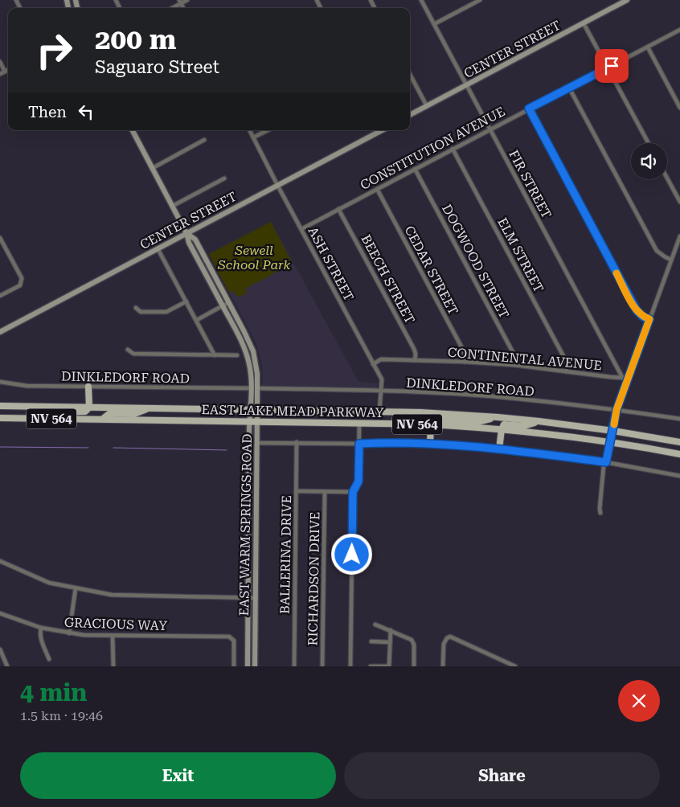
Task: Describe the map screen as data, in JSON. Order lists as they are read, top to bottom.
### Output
{
  "streets": {
    "main road": ["EAST LAKE MEAD PARKWAY", "NV 564"],
    "street": [
      "CENTER STREET",
      "CONSTITUTION AVENUE",
      "FIR STREET",
      "ELM STREET",
      "DOGWOOD STREET",
      "ASH STREET",
      "CEDAR STREET",
      "BEECH STREET",
      "CONTINENTAL AVENUE",
      "DINKLEDORF ROAD",
      "EAST WARM SPRINGS ROAD",
      "BALLERINA DRIVE",
      "RICHARDSON DRIVE",
      "GRACIOUS WAY"
    ]
  },
  "crossings": [
    ["CENTER STREET", "FIR STREET"],
    ["CENTER STREET", "ASH STREET"],
    ["CENTER STREET", "EAST WARM SPRINGS ROAD"],
    ["CONSTITUTION AVENUE", "FIR STREET"],
    ["CONSTITUTION AVENUE", "ELM STREET"],
    ["CONSTITUTION AVENUE", "DOGWOOD STREET"],
    ["CONSTITUTION AVENUE", "ASH STREET"],
    ["CONSTITUTION AVENUE", "CEDAR STREET"],
    ["CONSTITUTION AVENUE", "BEECH STREET"],
    ["FIR STREET", "CONTINENTAL AVENUE"],
    ["ELM STREET", "CONTINENTAL AVENUE"],
    ["DOGWOOD STREET", "CONTINENTAL AVENUE"],
    ["ASH STREET", "CONTINENTAL AVENUE"],
    ["ASH STREET", "DINKLEDORF ROAD"],
    ["ASH STREET", "EAST LAKE MEAD PARKWAY"],
    ["CEDAR STREET", "CONTINENTAL AVENUE"],
    ["BEECH STREET", "CONTINENTAL AVENUE"],
    ["DINKLEDORF ROAD", "EAST WARM SPRINGS ROAD"],
    ["EAST LAKE MEAD PARKWAY", "EAST WARM SPRINGS ROAD"]
  ],
  "parks": ["Sewell School Park"],
  "page": {
    "turn": ["200 m", "Saguaro Street"],
    "then": "Then",
    "heading": ["4 min", "1.5 km · 19:46"],
    "buttons": ["Exit", "Share"]
  }
}
